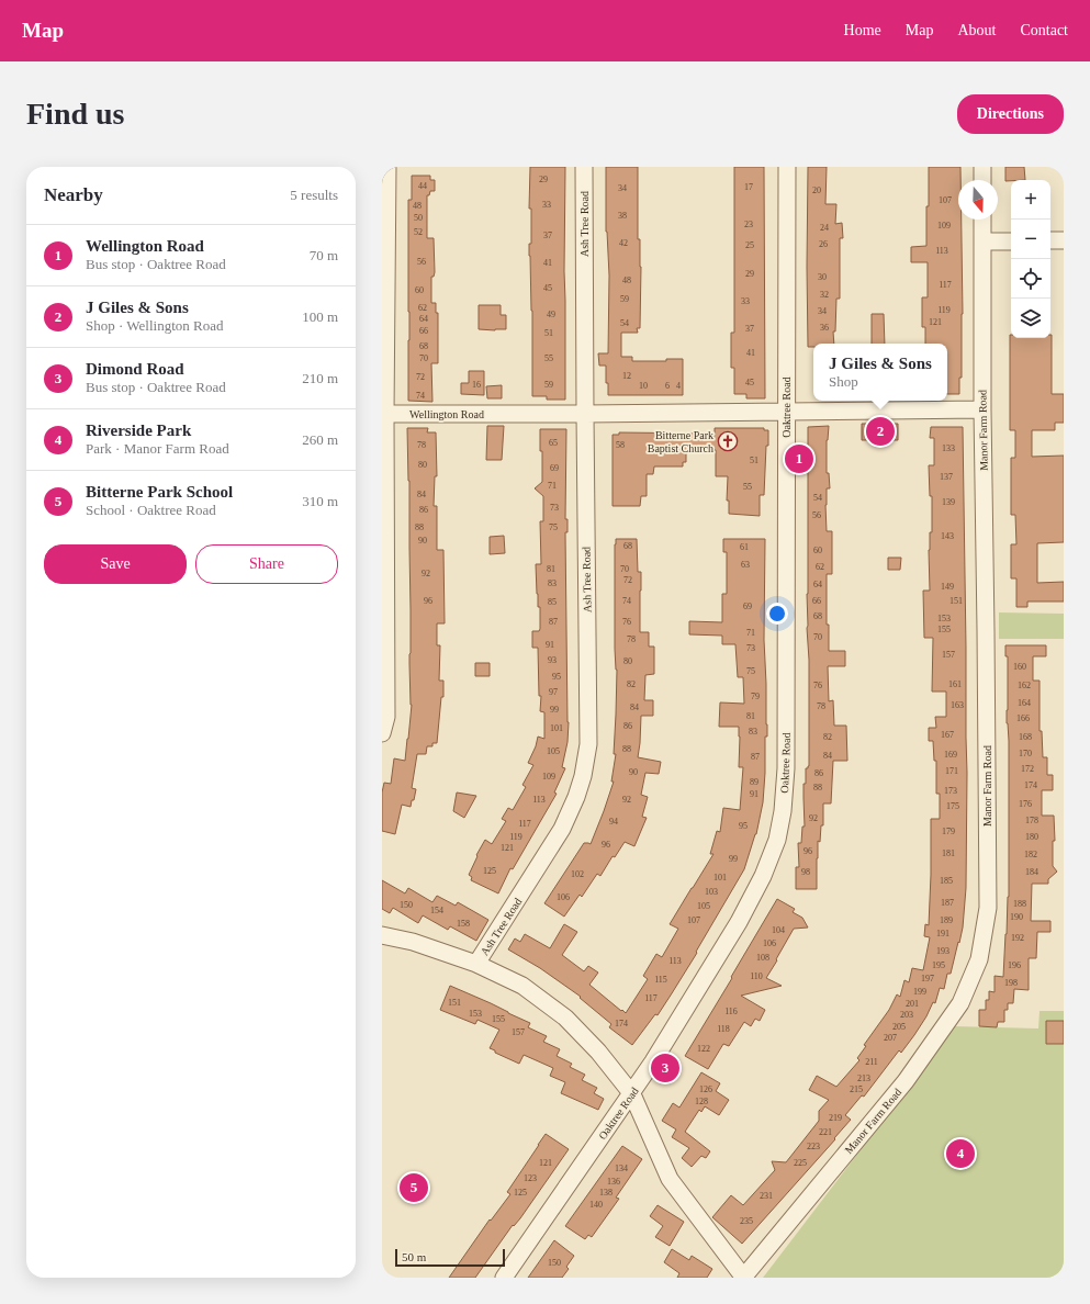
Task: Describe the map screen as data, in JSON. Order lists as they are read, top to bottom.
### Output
{
  "streets": {
    "street": [
      "Ash Tree Road",
      "Oaktree Road",
      "Wellington Road",
      "Manor Farm Road"
    ]
  },
  "crossings": [
    ["Ash Tree Road", "Wellington Road"],
    ["Oaktree Road", "Wellington Road"],
    ["Wellington Road", "Manor Farm Road"]
  ],
  "places": {
    "church": ["Bitterne Park Baptist Church"]
  },
  "house_numbers": [
    "29",
    "44",
    "17",
    "34",
    "20",
    "107",
    "33",
    "48",
    "38",
    "50",
    "23",
    "109",
    "24",
    "52",
    "37",
    "42",
    "26",
    "25",
    "113",
    "56",
    "41",
    "29",
    "30",
    "48",
    "117",
    "45",
    "60",
    "32",
    "59",
    "33",
    "62",
    "119",
    "34",
    "49",
    "64",
    "121",
    "54",
    "36",
    "37",
    "66",
    "51",
    "68",
    "41",
    "70",
    "55",
    "12",
    "72",
    "45",
    "16",
    "59",
    "10",
    "6",
    "4",
    "74",
    "65",
    "78",
    "58",
    "133",
    "51",
    "80",
    "69",
    "137",
    "71",
    "55",
    "84",
    "54",
    "139",
    "73",
    "86",
    "56",
    "88",
    "75",
    "143",
    "90",
    "68",
    "61",
    "60",
    "63",
    "62",
    "81",
    "70",
    "92",
    "72",
    "83",
    "64",
    "149",
    "96",
    "74",
    "66",
    "151",
    "85",
    "69",
    "68",
    "153",
    "87",
    "76",
    "155",
    "71",
    "70",
    "78",
    "91",
    "73",
    "157",
    "93",
    "80",
    "160",
    "75",
    "95",
    "82",
    "161",
    "76",
    "162",
    "97",
    "79",
    "164",
    "163",
    "78",
    "84",
    "99",
    "81",
    "166",
    "86",
    "101",
    "83",
    "167",
    "82",
    "168",
    "88",
    "105",
    "170",
    "169",
    "84",
    "87",
    "172",
    "171",
    "90",
    "86",
    "109",
    "89",
    "174",
    "88",
    "173",
    "91",
    "113",
    "92",
    "176",
    "175",
    "92",
    "178",
    "94",
    "117",
    "95",
    "179",
    "119",
    "180",
    "96",
    "121",
    "96",
    "181",
    "182",
    "99",
    "125",
    "98",
    "184",
    "102",
    "101",
    "185",
    "103",
    "106",
    "187",
    "188",
    "150",
    "105",
    "154",
    "190",
    "107",
    "189",
    "158",
    "104",
    "191",
    "192",
    "106",
    "193",
    "108",
    "113",
    "195",
    "196",
    "110",
    "197",
    "115",
    "198",
    "199",
    "117",
    "151",
    "201",
    "116",
    "153",
    "203",
    "155",
    "174",
    "205",
    "118",
    "157",
    "207",
    "122",
    "211",
    "213",
    "126",
    "215",
    "128",
    "219",
    "221",
    "223",
    "121",
    "225",
    "134",
    "123",
    "136",
    "125",
    "138",
    "231",
    "140",
    "235",
    "150"
  ],
  "scale_bar": "50 m",
  "north": "bottom",
  "page": {
    "header": "Map",
    "nav": [
      "Home",
      "Map",
      "About",
      "Contact"
    ],
    "buttons": [
      "Directions",
      ["Save", "Share"]
    ],
    "title": "Find us",
    "heading": ["Nearby", "5 results"],
    "map_buttons": ["+", "−"],
    "list": [
      {
        "mark": "1",
        "name": "Wellington Road",
        "note": "Bus stop · Oaktree Road",
        "value": "70 m"
      },
      {
        "mark": "2",
        "name": "J Giles & Sons",
        "note": "Shop · Wellington Road",
        "value": "100 m"
      },
      {
        "mark": "3",
        "name": "Dimond Road",
        "note": "Bus stop · Oaktree Road",
        "value": "210 m"
      },
      {
        "mark": "4",
        "name": "Riverside Park",
        "note": "Park · Manor Farm Road",
        "value": "260 m"
      },
      {
        "mark": "5",
        "name": "Bitterne Park School",
        "note": "School · Oaktree Road",
        "value": "310 m"
      }
    ],
    "popup": ["J Giles & Sons", "Shop"],
    "pins": [
      "2",
      "1",
      "3",
      "4",
      "5"
    ],
    "scale": "50 m"
  }
}
